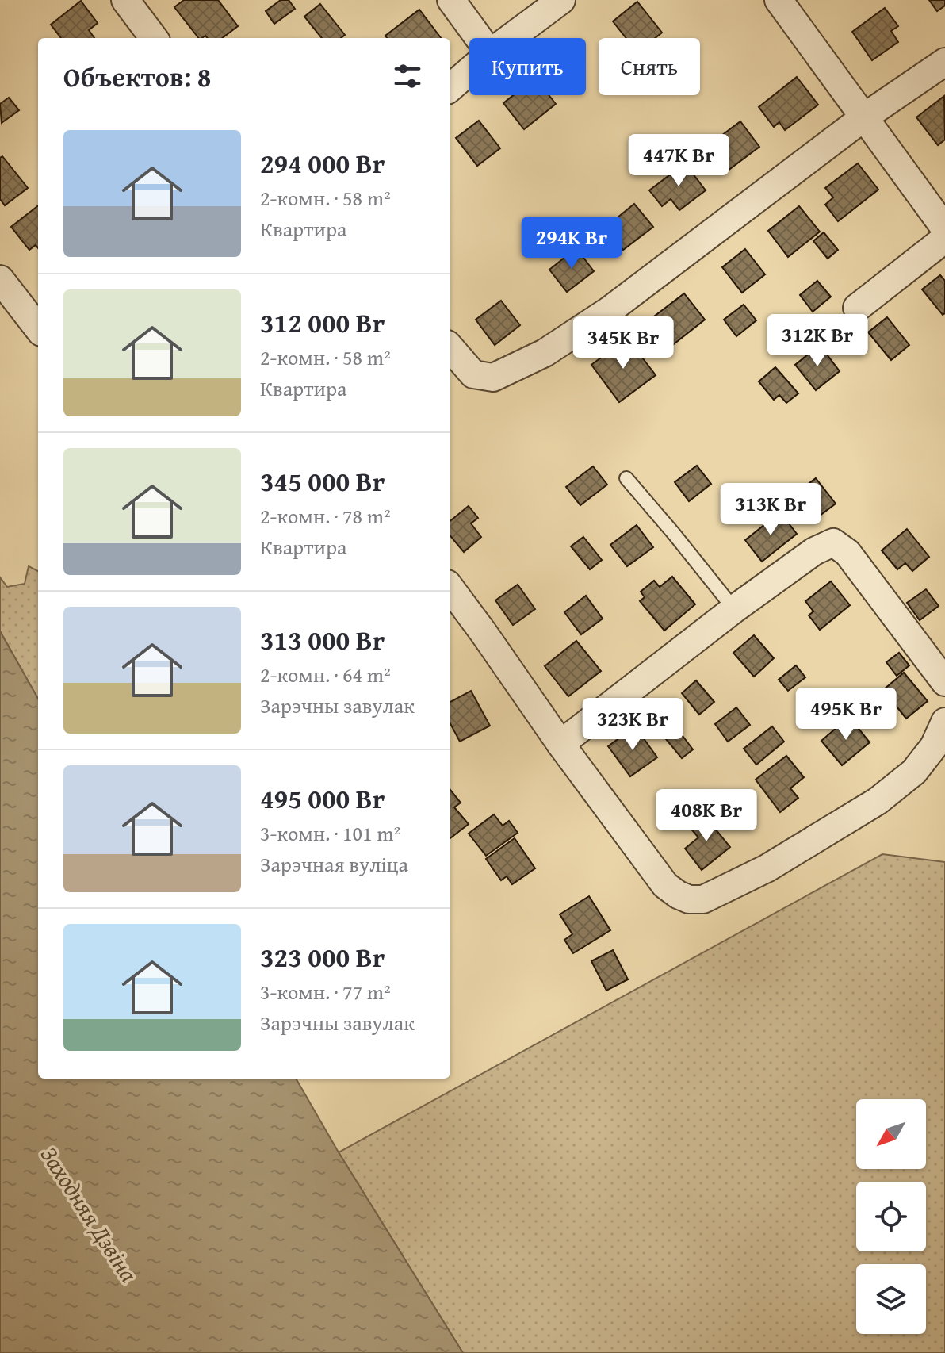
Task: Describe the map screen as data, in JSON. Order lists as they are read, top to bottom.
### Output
{
  "water": ["Заходняя Дзвіна"],
  "north": "bottom left",
  "page": {
    "chip": ["Купить", "Снять"],
    "heading": "Объектов: 8",
    "list": [
      {
        "name": "294 000 Br",
        "note": "2-комн. · 58 m² · Квартира"
      },
      {
        "name": "312 000 Br",
        "note": "2-комн. · 58 m² · Квартира"
      },
      {
        "name": "345 000 Br",
        "note": "2-комн. · 78 m² · Квартира"
      },
      {
        "name": "313 000 Br",
        "note": "2-комн. · 64 m² · Зарэчны завулак"
      },
      {
        "name": "495 000 Br",
        "note": "3-комн. · 101 m² · Зарэчная вуліца"
      },
      {
        "name": "323 000 Br",
        "note": "3-комн. · 77 m² · Зарэчны завулак"
      }
    ],
    "price": [
      "447K Br",
      "294K Br",
      "312K Br",
      "345K Br",
      "313K Br",
      "495K Br",
      "323K Br",
      "408K Br"
    ]
  }
}
